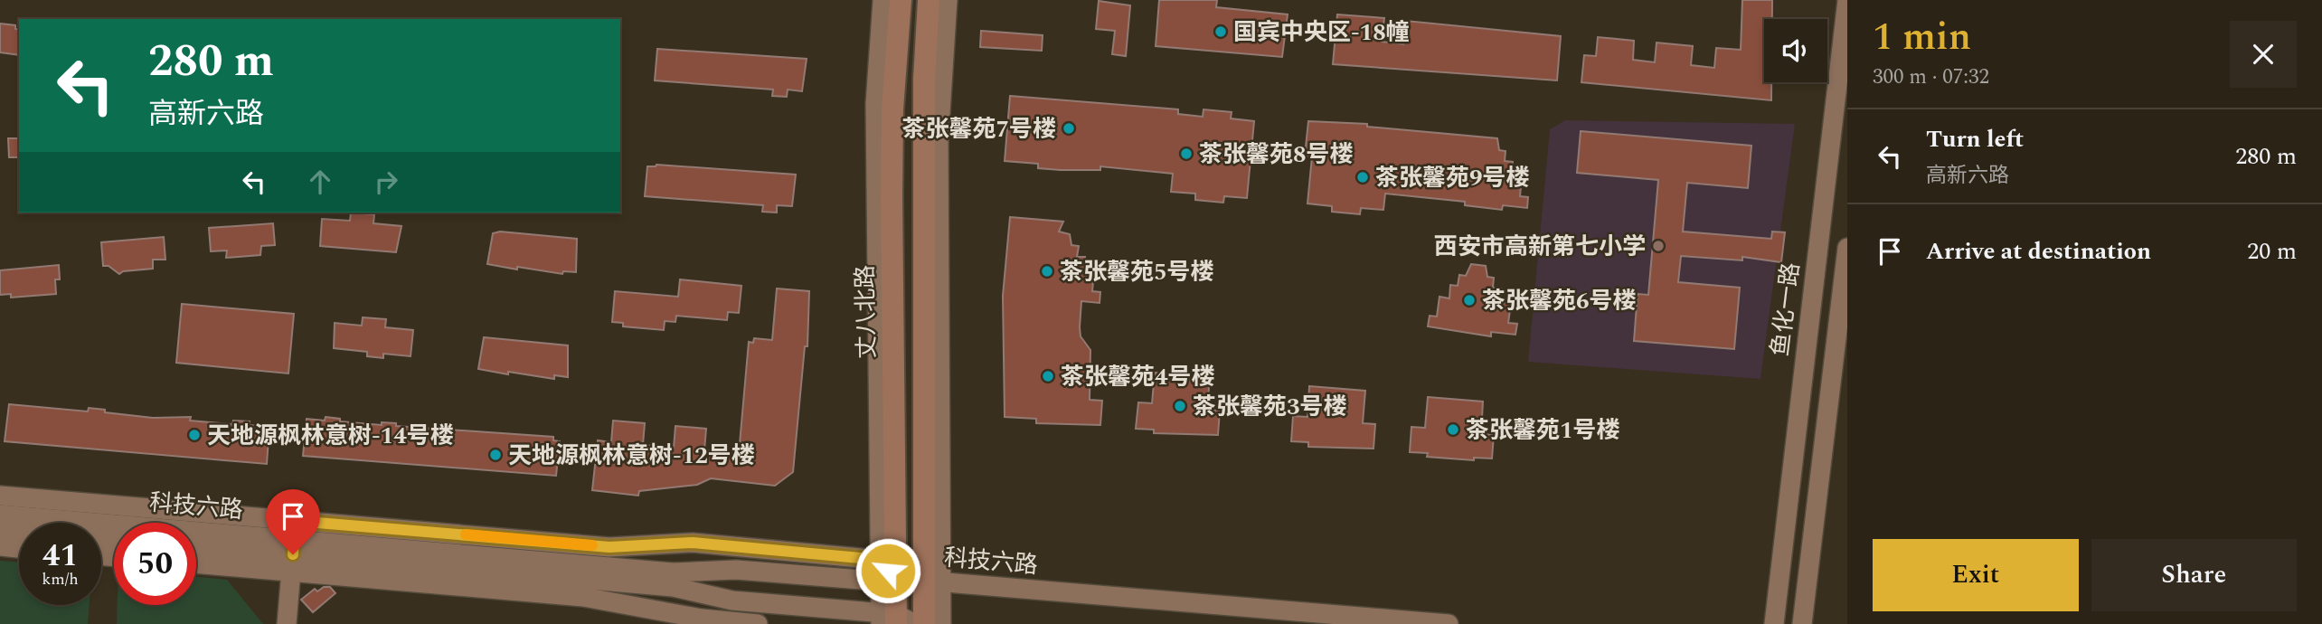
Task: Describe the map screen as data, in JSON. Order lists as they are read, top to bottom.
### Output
{
  "streets": {
    "main road": ["鱼化一路", "丈八北路", "科技六路"]
  },
  "crossings": [
    ["丈八北路", "科技六路"]
  ],
  "places": [
    "国宾中央区-18幢",
    "茶张馨苑7号楼",
    "茶张馨苑8号楼",
    "茶张馨苑9号楼",
    "西安市高新第七小学",
    "茶张馨苑5号楼",
    "茶张馨苑6号楼",
    "茶张馨苑4号楼",
    "茶张馨苑3号楼",
    "茶张馨苑1号楼",
    "天地源枫林意树-14号楼",
    "天地源枫林意树-12号楼"
  ],
  "page": {
    "heading": ["1 min", "300 m · 07:32"],
    "turn": ["280 m", "高新六路"],
    "list": [
      {
        "name": "Turn left",
        "note": "高新六路",
        "value": "280 m"
      },
      {
        "name": "Arrive at destination",
        "value": "20 m"
      }
    ],
    "speed": "41 km/h",
    "limit": "50",
    "buttons": ["Exit", "Share"]
  }
}
